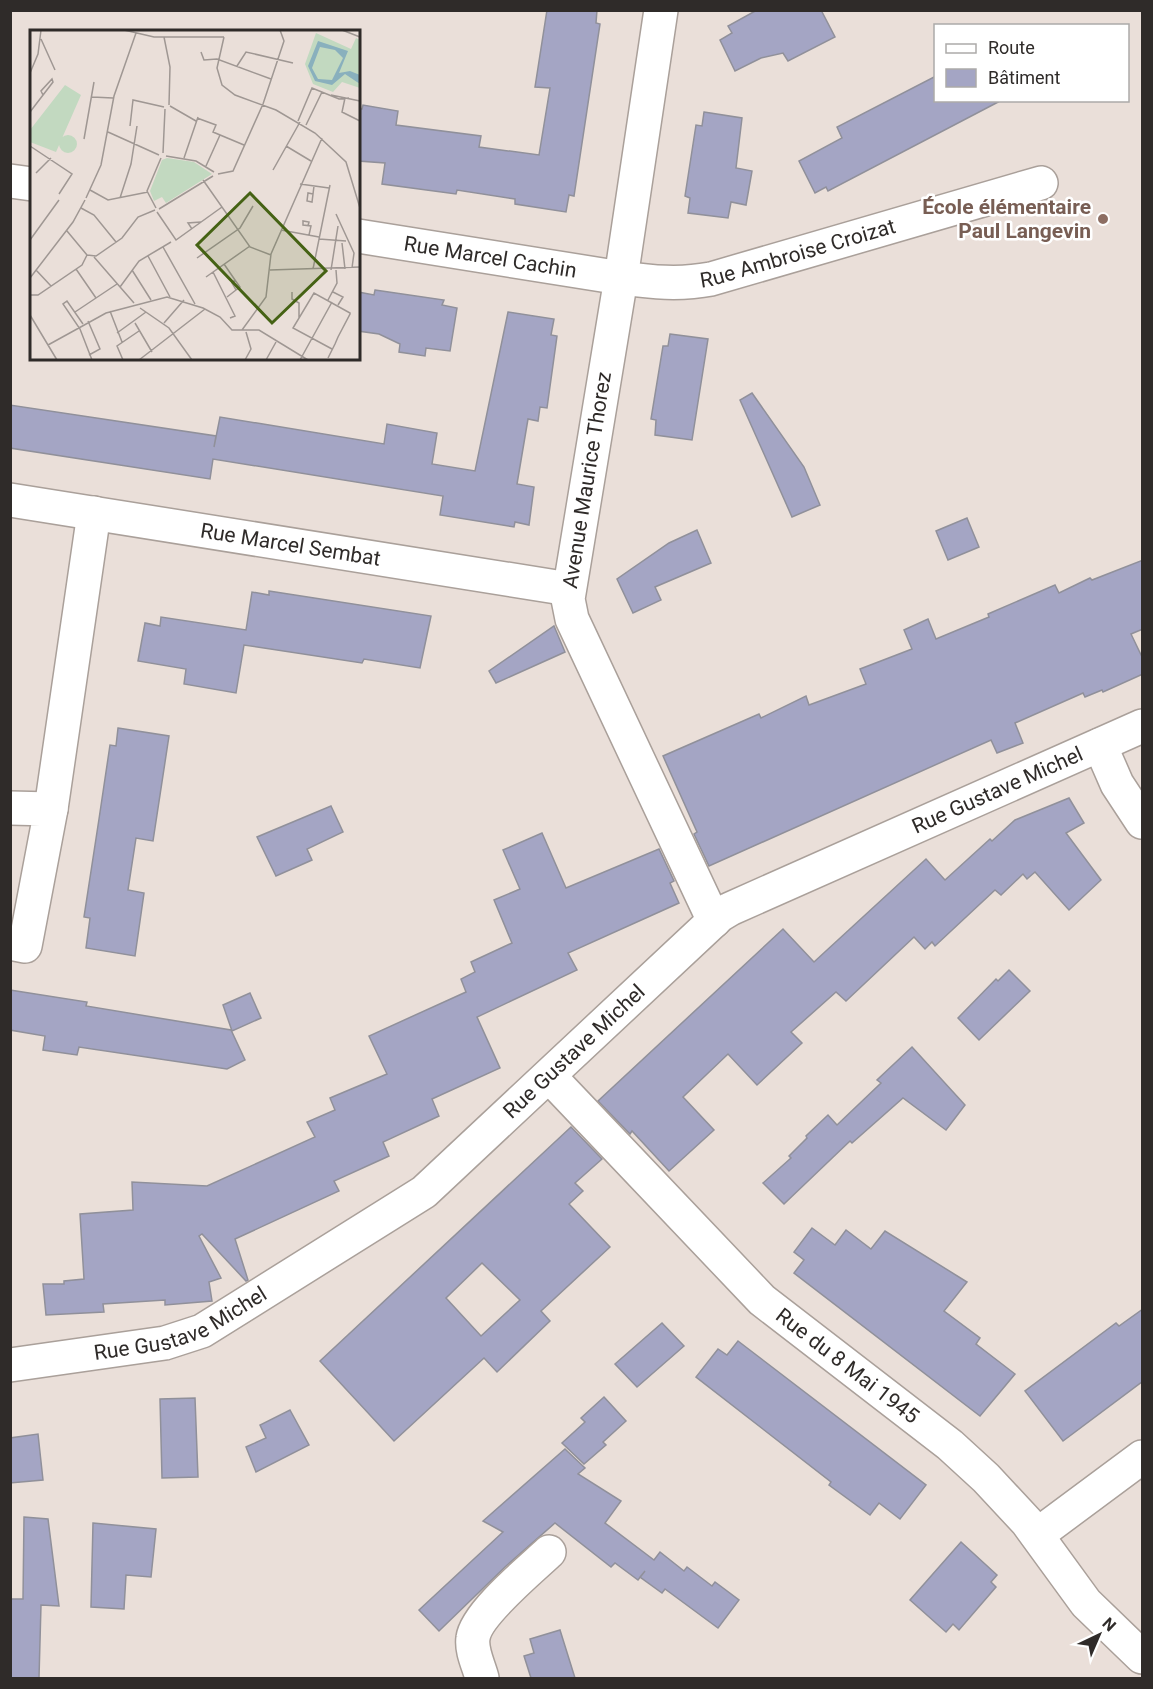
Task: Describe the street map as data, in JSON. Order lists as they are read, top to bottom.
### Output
{
  "streets": {
    "street": [
      "Rue Ambroise Croizat",
      "Rue Marcel Cachin",
      "Avenue Maurice Thorez",
      "Rue Marcel Sembat",
      "Rue Gustave Michel",
      "Rue du 8 Mai 1945"
    ]
  },
  "crossings": [
    ["Rue Ambroise Croizat", "Rue Marcel Cachin"],
    ["Rue Ambroise Croizat", "Avenue Maurice Thorez"],
    ["Rue Marcel Cachin", "Avenue Maurice Thorez"],
    ["Avenue Maurice Thorez", "Rue Marcel Sembat"],
    ["Avenue Maurice Thorez", "Rue Gustave Michel"],
    ["Rue Gustave Michel", "Rue du 8 Mai 1945"]
  ],
  "places": ["École élémentaire Paul Langevin"],
  "legend": ["Route", "Bâtiment"],
  "north": "top right"
}
